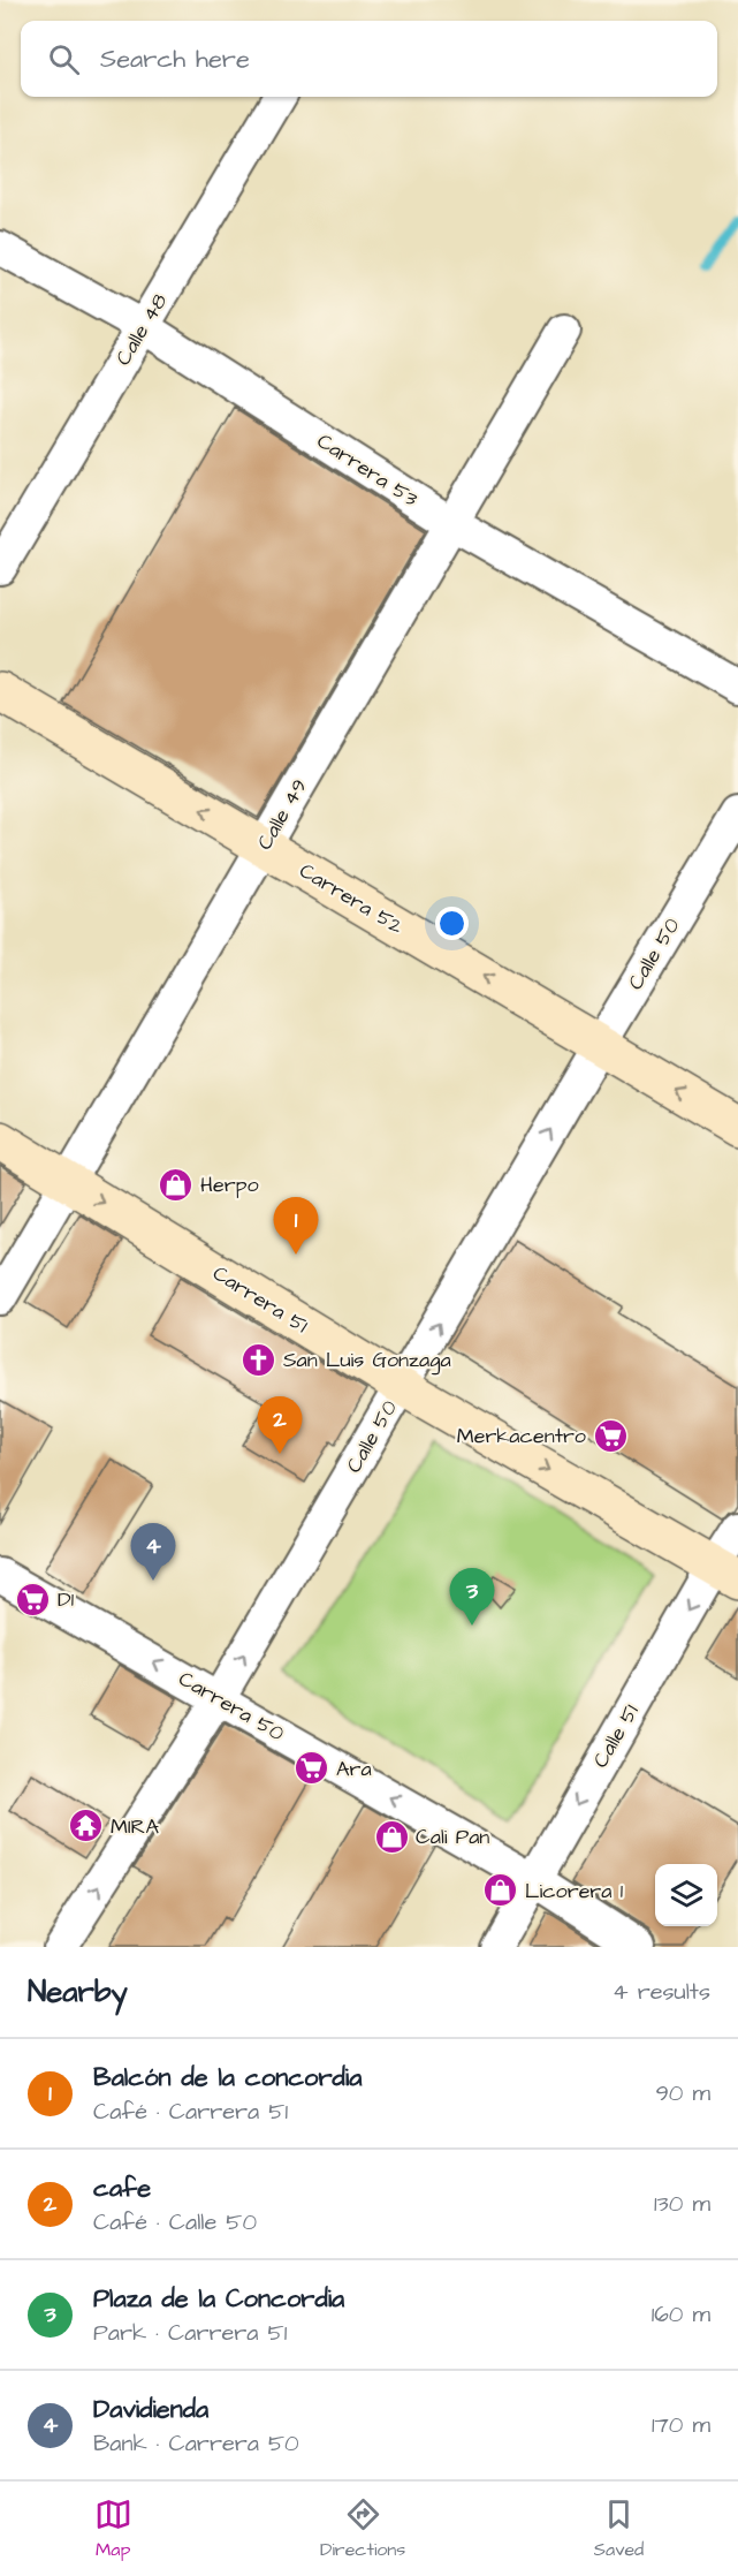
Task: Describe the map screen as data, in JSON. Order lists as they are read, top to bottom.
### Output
{
  "streets": {
    "main road": ["Carrera 52", "Carrera 51"],
    "street": [
      "Calle 48",
      "Carrera 53",
      "Calle 49",
      "Calle 50",
      "Carrera 50",
      "Calle 51"
    ]
  },
  "crossings": [
    ["Calle 48", "Carrera 53"],
    ["Carrera 53", "Calle 49"],
    ["Calle 49", "Carrera 52"],
    ["Calle 49", "Carrera 51"],
    ["Carrera 52", "Calle 50"],
    ["Calle 50", "Carrera 51"],
    ["Calle 50", "Carrera 50"],
    ["Carrera 51", "Calle 51"],
    ["Carrera 50", "Calle 51"]
  ],
  "one_way": [
    "Carrera 52",
    "Calle 50",
    "Carrera 51",
    "Carrera 50",
    "Calle 51"
  ],
  "places": {
    "shop": ["Herpo", "Cali Pan", "Licorera 1"],
    "church": ["San Luis Gonzaga"],
    "supermarket": ["Merkacentro", "D1", "Ara"],
    "temple": ["MIRA"]
  },
  "page": {
    "search": "Search here",
    "pins": [
      "1",
      "2",
      "4",
      "3"
    ],
    "heading": ["Nearby", "4 results"],
    "list": [
      {
        "mark": "1",
        "name": "Balcón de la concordia",
        "note": "Café · Carrera 51",
        "value": "90 m"
      },
      {
        "mark": "2",
        "name": "cafe",
        "note": "Café · Calle 50",
        "value": "130 m"
      },
      {
        "mark": "3",
        "name": "Plaza de la Concordia",
        "note": "Park · Carrera 51",
        "value": "160 m"
      },
      {
        "mark": "4",
        "name": "Davidienda",
        "note": "Bank · Carrera 50",
        "value": "170 m"
      }
    ],
    "nav": ["Map", "Directions", "Saved"]
  }
}
